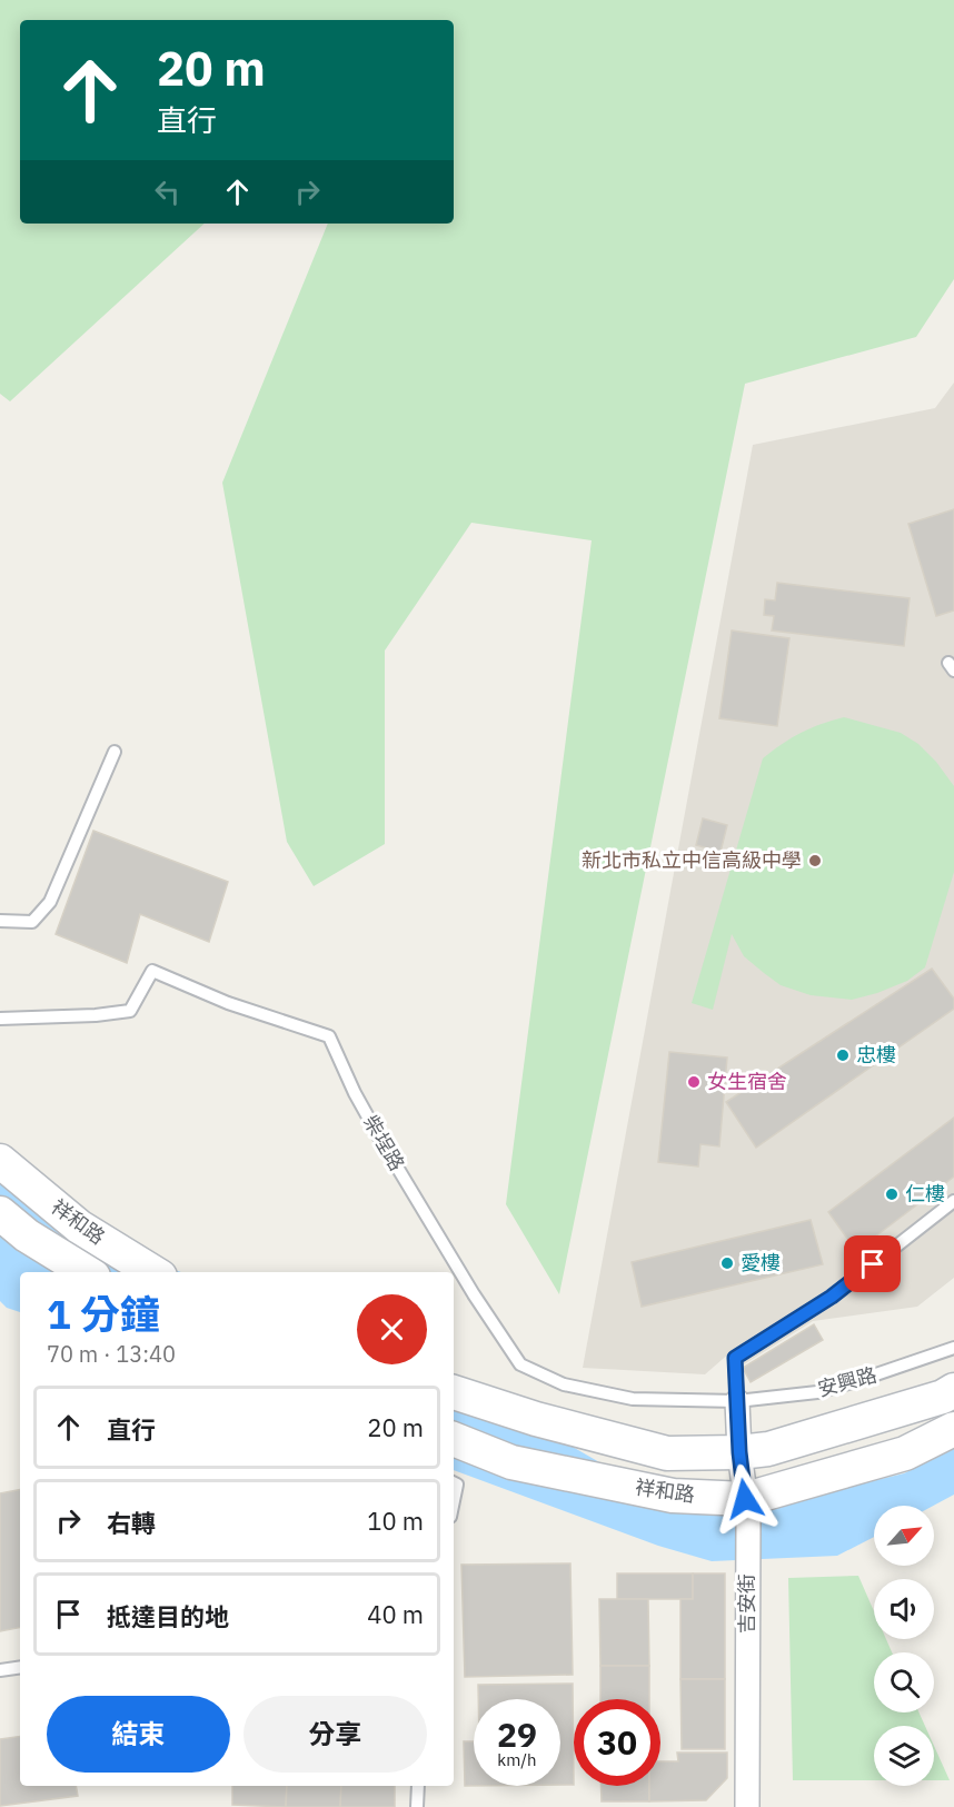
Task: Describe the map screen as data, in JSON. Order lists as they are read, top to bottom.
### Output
{
  "streets": {
    "main road": ["祥和路"],
    "street": ["吉安街"],
    "lane": ["柴埕路", "安興路"]
  },
  "crossings": [
    ["柴埕路", "安興路"],
    ["柴埕路", "吉安街"],
    ["祥和路", "吉安街"],
    ["安興路", "吉安街"]
  ],
  "places": [
    "新北市私立中信高級中學",
    "忠樓",
    "女生宿舍",
    "仁樓",
    "愛樓"
  ],
  "north": "top right",
  "page": {
    "turn": ["20 m", "直行"],
    "heading": ["1 分鐘", "70 m · 13:40"],
    "list": [
      {
        "name": "直行",
        "value": "20 m"
      },
      {
        "name": "右轉",
        "value": "10 m"
      },
      {
        "name": "抵達目的地",
        "value": "40 m"
      }
    ],
    "buttons": ["結束", "分享"],
    "speed": "29 km/h",
    "limit": "30"
  }
}
